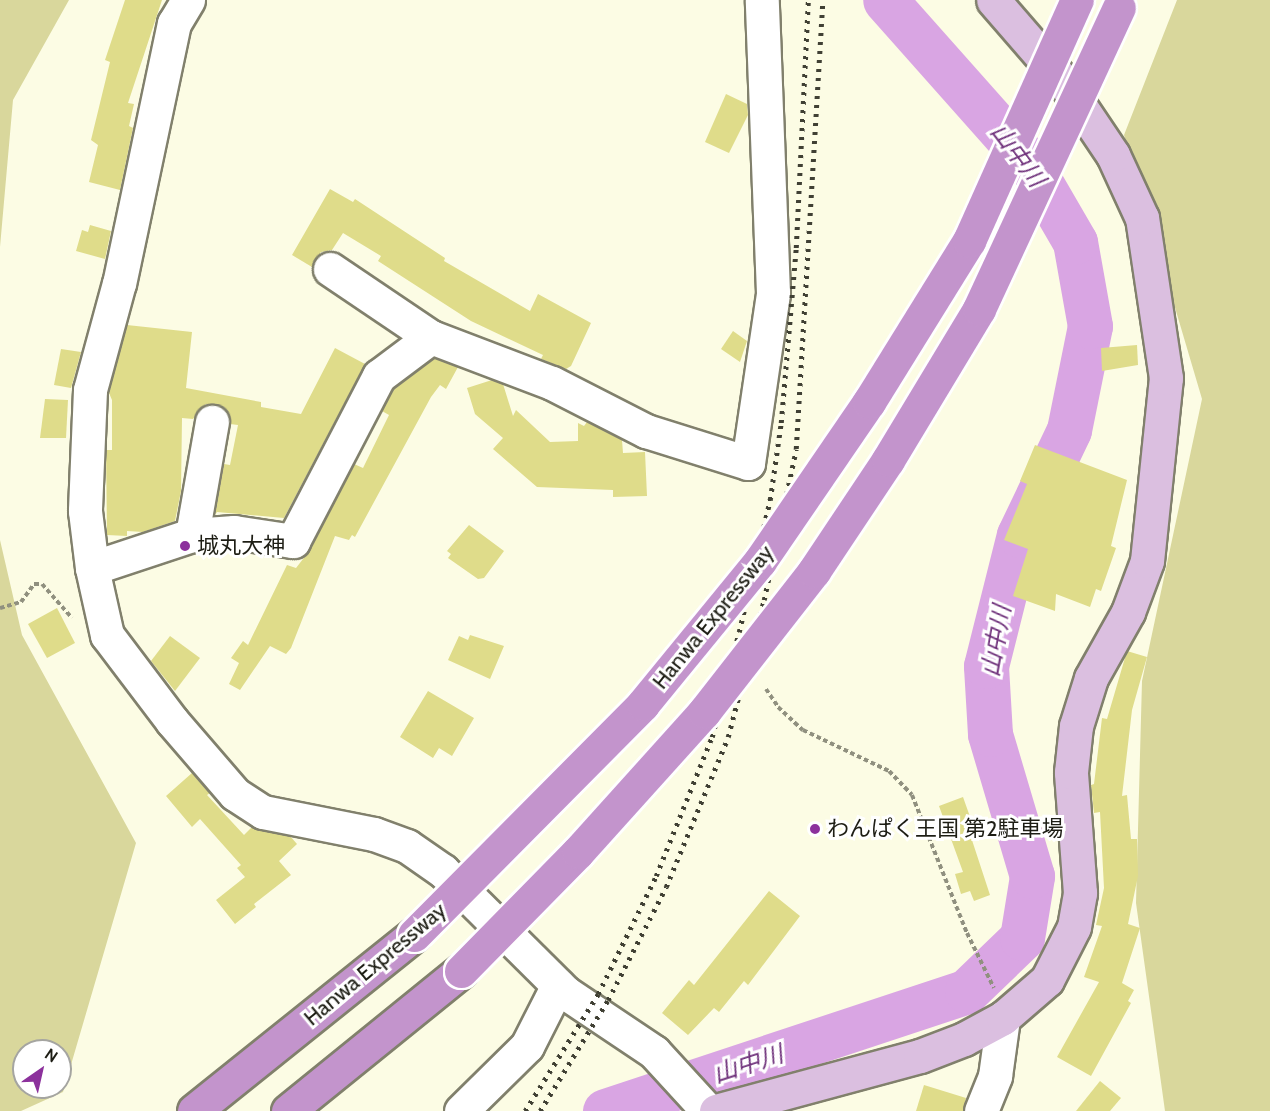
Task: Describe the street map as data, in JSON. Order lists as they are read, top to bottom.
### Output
{
  "streets": {
    "highway": ["Hanwa Expressway"]
  },
  "water": ["山中川"],
  "places": ["城丸大神", "わんぱく王国 第2駐車場"],
  "north": "top right"
}
